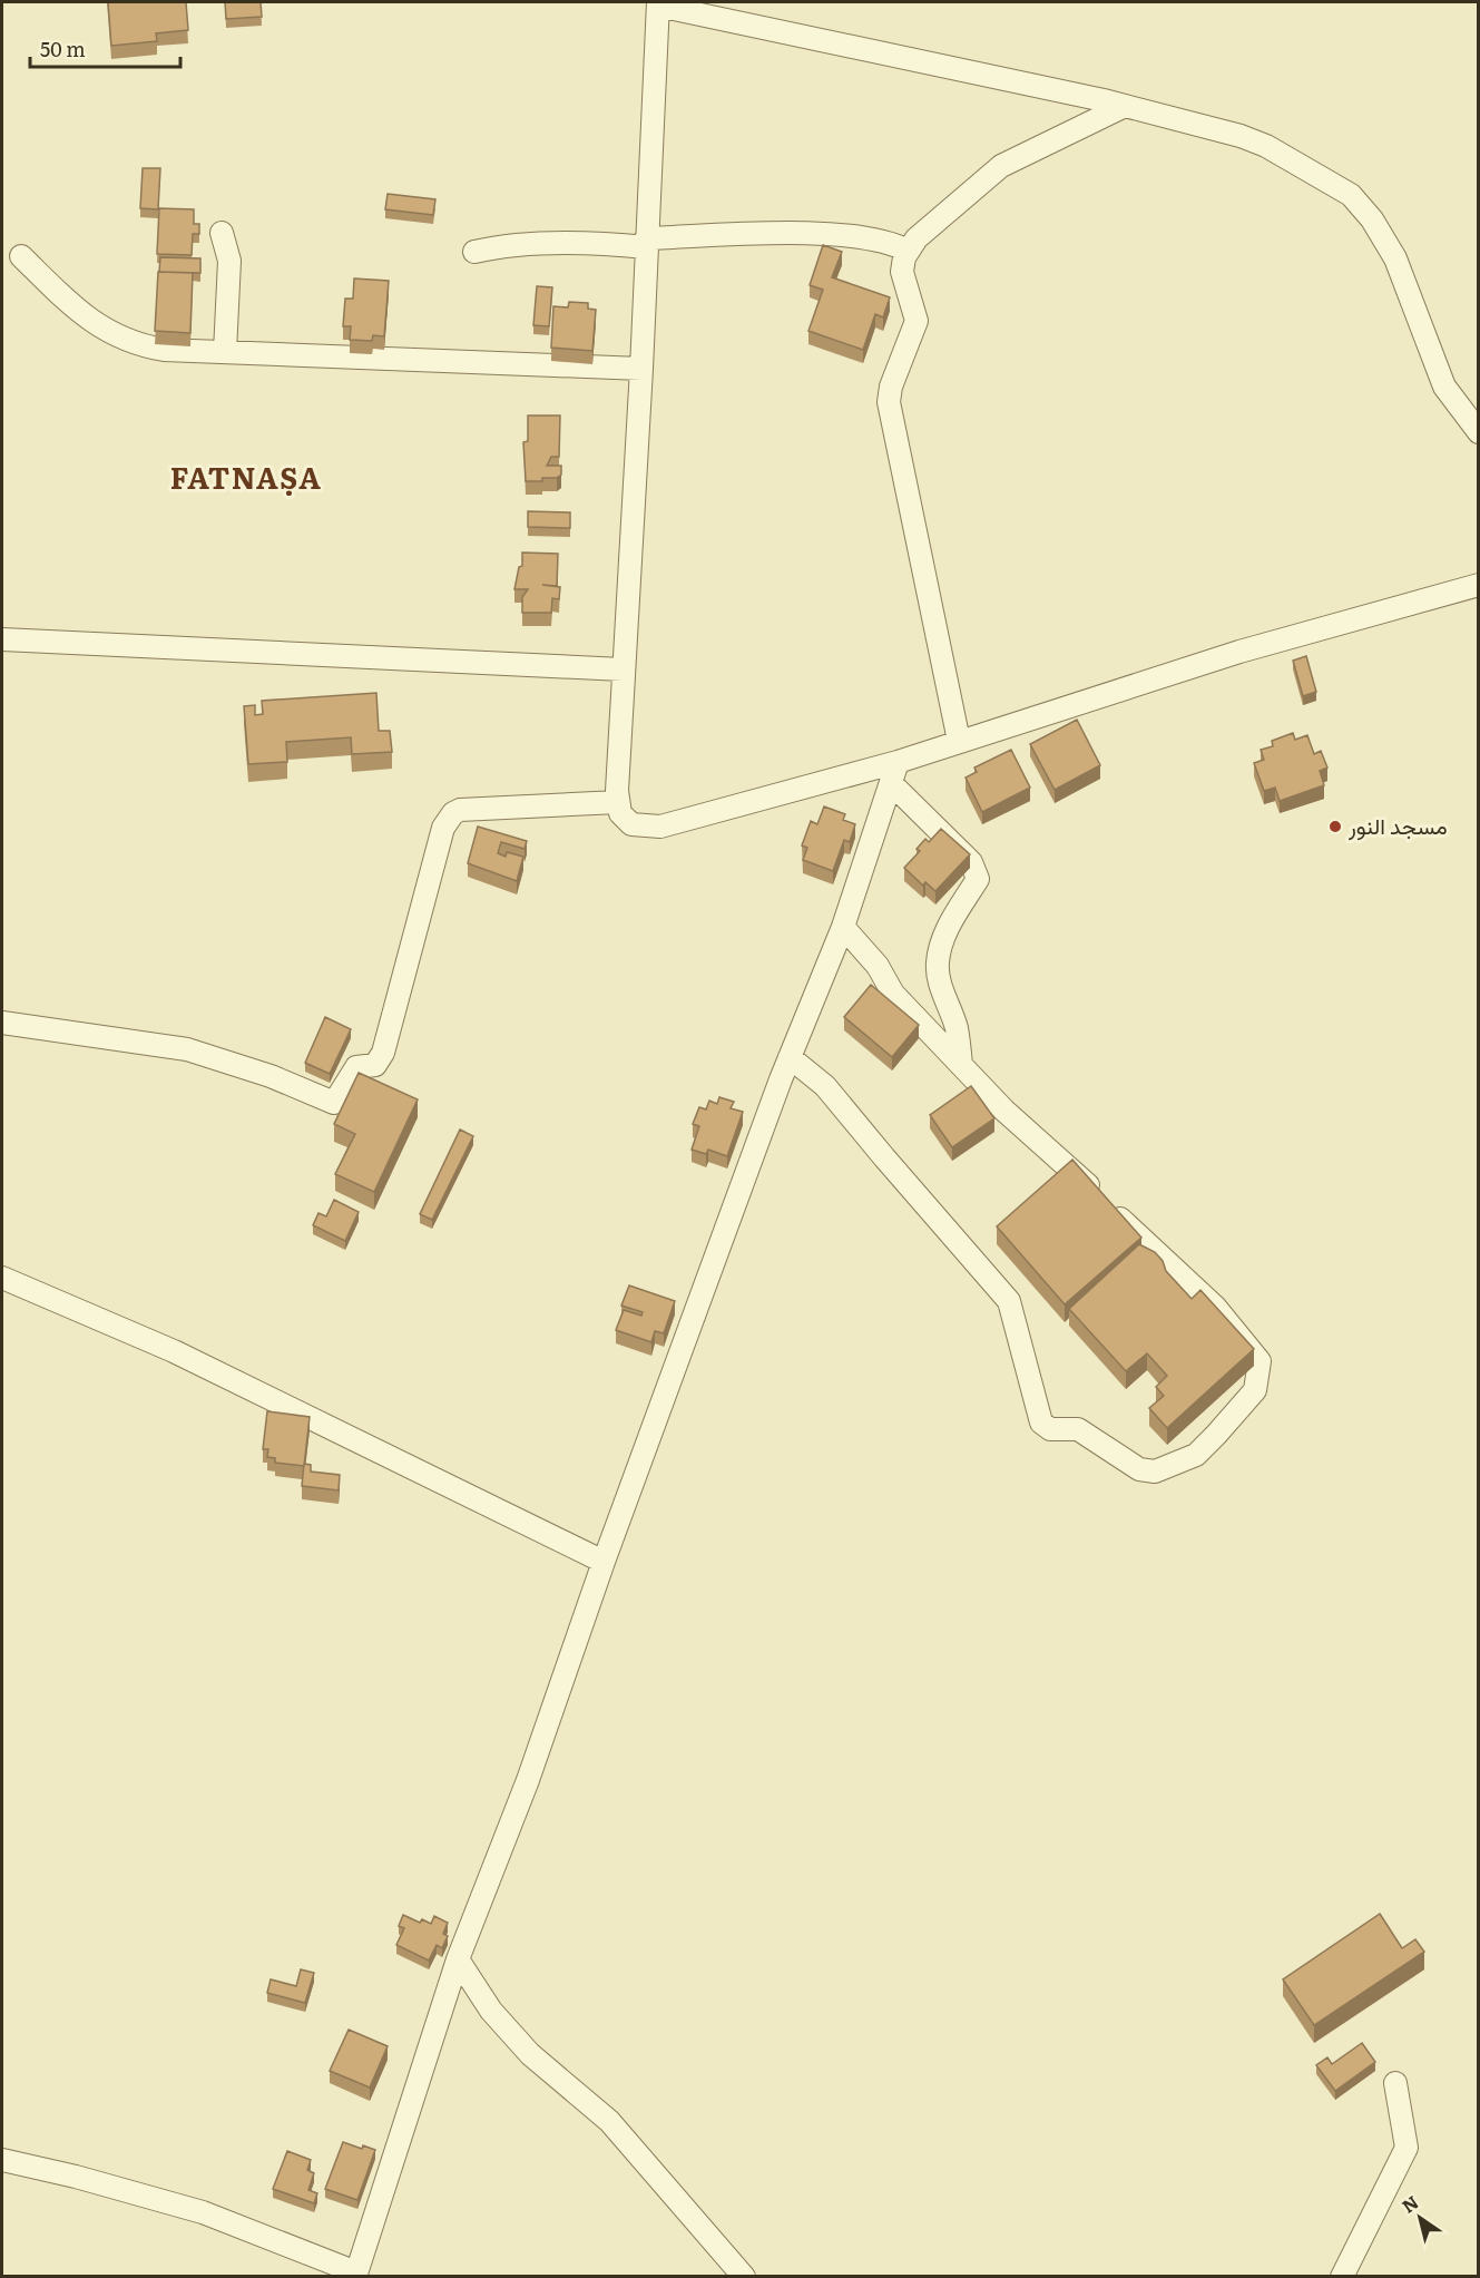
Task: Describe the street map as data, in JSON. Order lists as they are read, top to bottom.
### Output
{
  "districts": ["FATNAṢA"],
  "places": ["مسجد النور"],
  "scale_bar": "50 m",
  "north": "top left"
}
